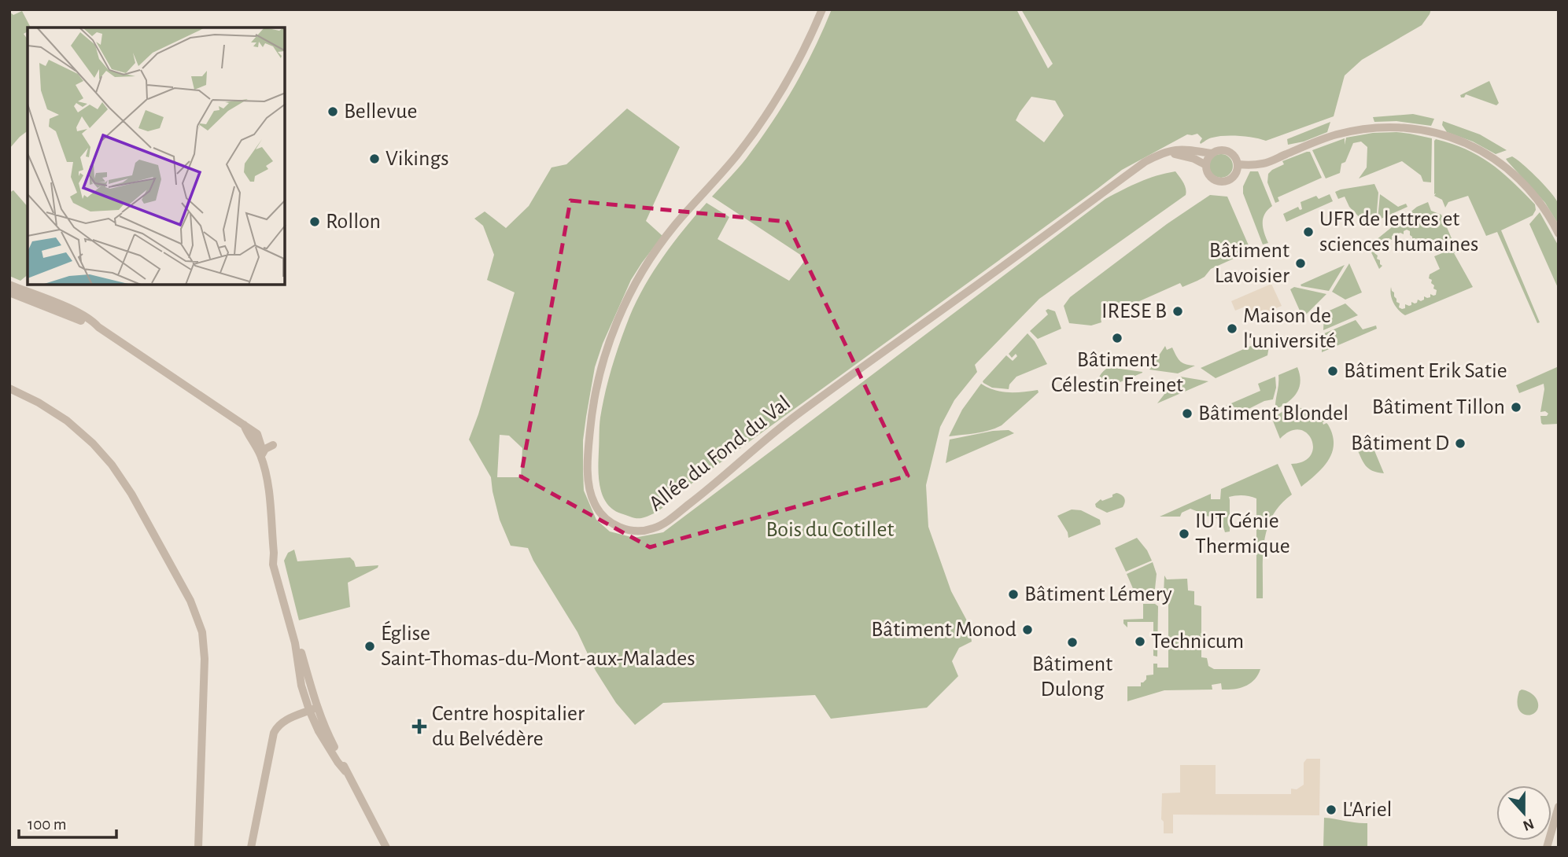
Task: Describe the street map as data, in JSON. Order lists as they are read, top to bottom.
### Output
{
  "streets": {
    "street": ["Allée du Fond du Val"]
  },
  "parks": ["Bois du Cotillet"],
  "places": {
    "other": [
      "Bellevue",
      "Vikings",
      "Rollon",
      "UFR de lettres et sciences humaines",
      "Bâtiment Lavoisier",
      "IRESE B",
      "Maison de l'université",
      "Bâtiment Célestin Freinet",
      "Bâtiment Erik Satie",
      "Bâtiment Tillon",
      "Bâtiment Blondel",
      "Bâtiment D",
      "IUT Génie Thermique",
      "Bâtiment Lémery",
      "Bâtiment Monod",
      "Technicum",
      "Bâtiment Dulong",
      "Église Saint-Thomas-du-Mont-aux-Malades",
      "L'Ariel"
    ],
    "health": ["Centre hospitalier du Belvédère"]
  },
  "scale_bar": "100 m",
  "north": "bottom"
}
